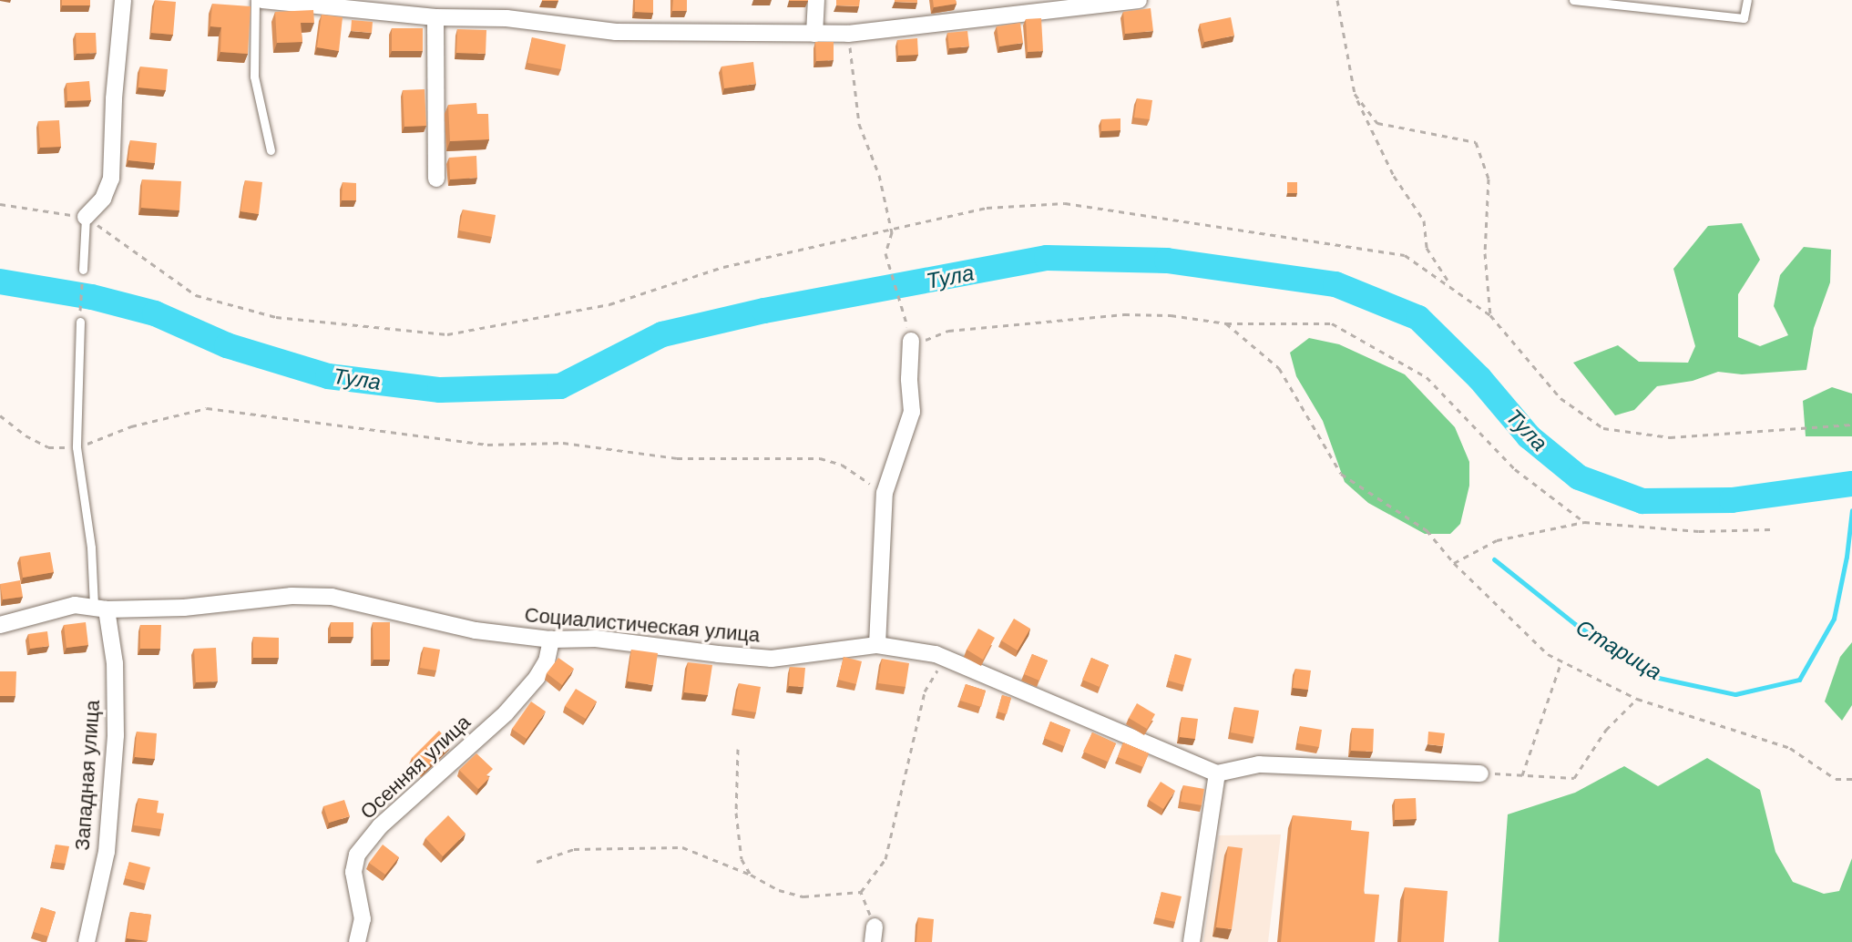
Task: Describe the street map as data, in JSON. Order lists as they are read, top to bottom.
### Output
{
  "streets": {
    "street": ["Социалистическая улица", "Осенняя улица", "Западная улица"]
  },
  "crossings": [
    ["Социалистическая улица", "Осенняя улица"],
    ["Социалистическая улица", "Западная улица"]
  ],
  "water": ["Тула", "Старица"]
}
